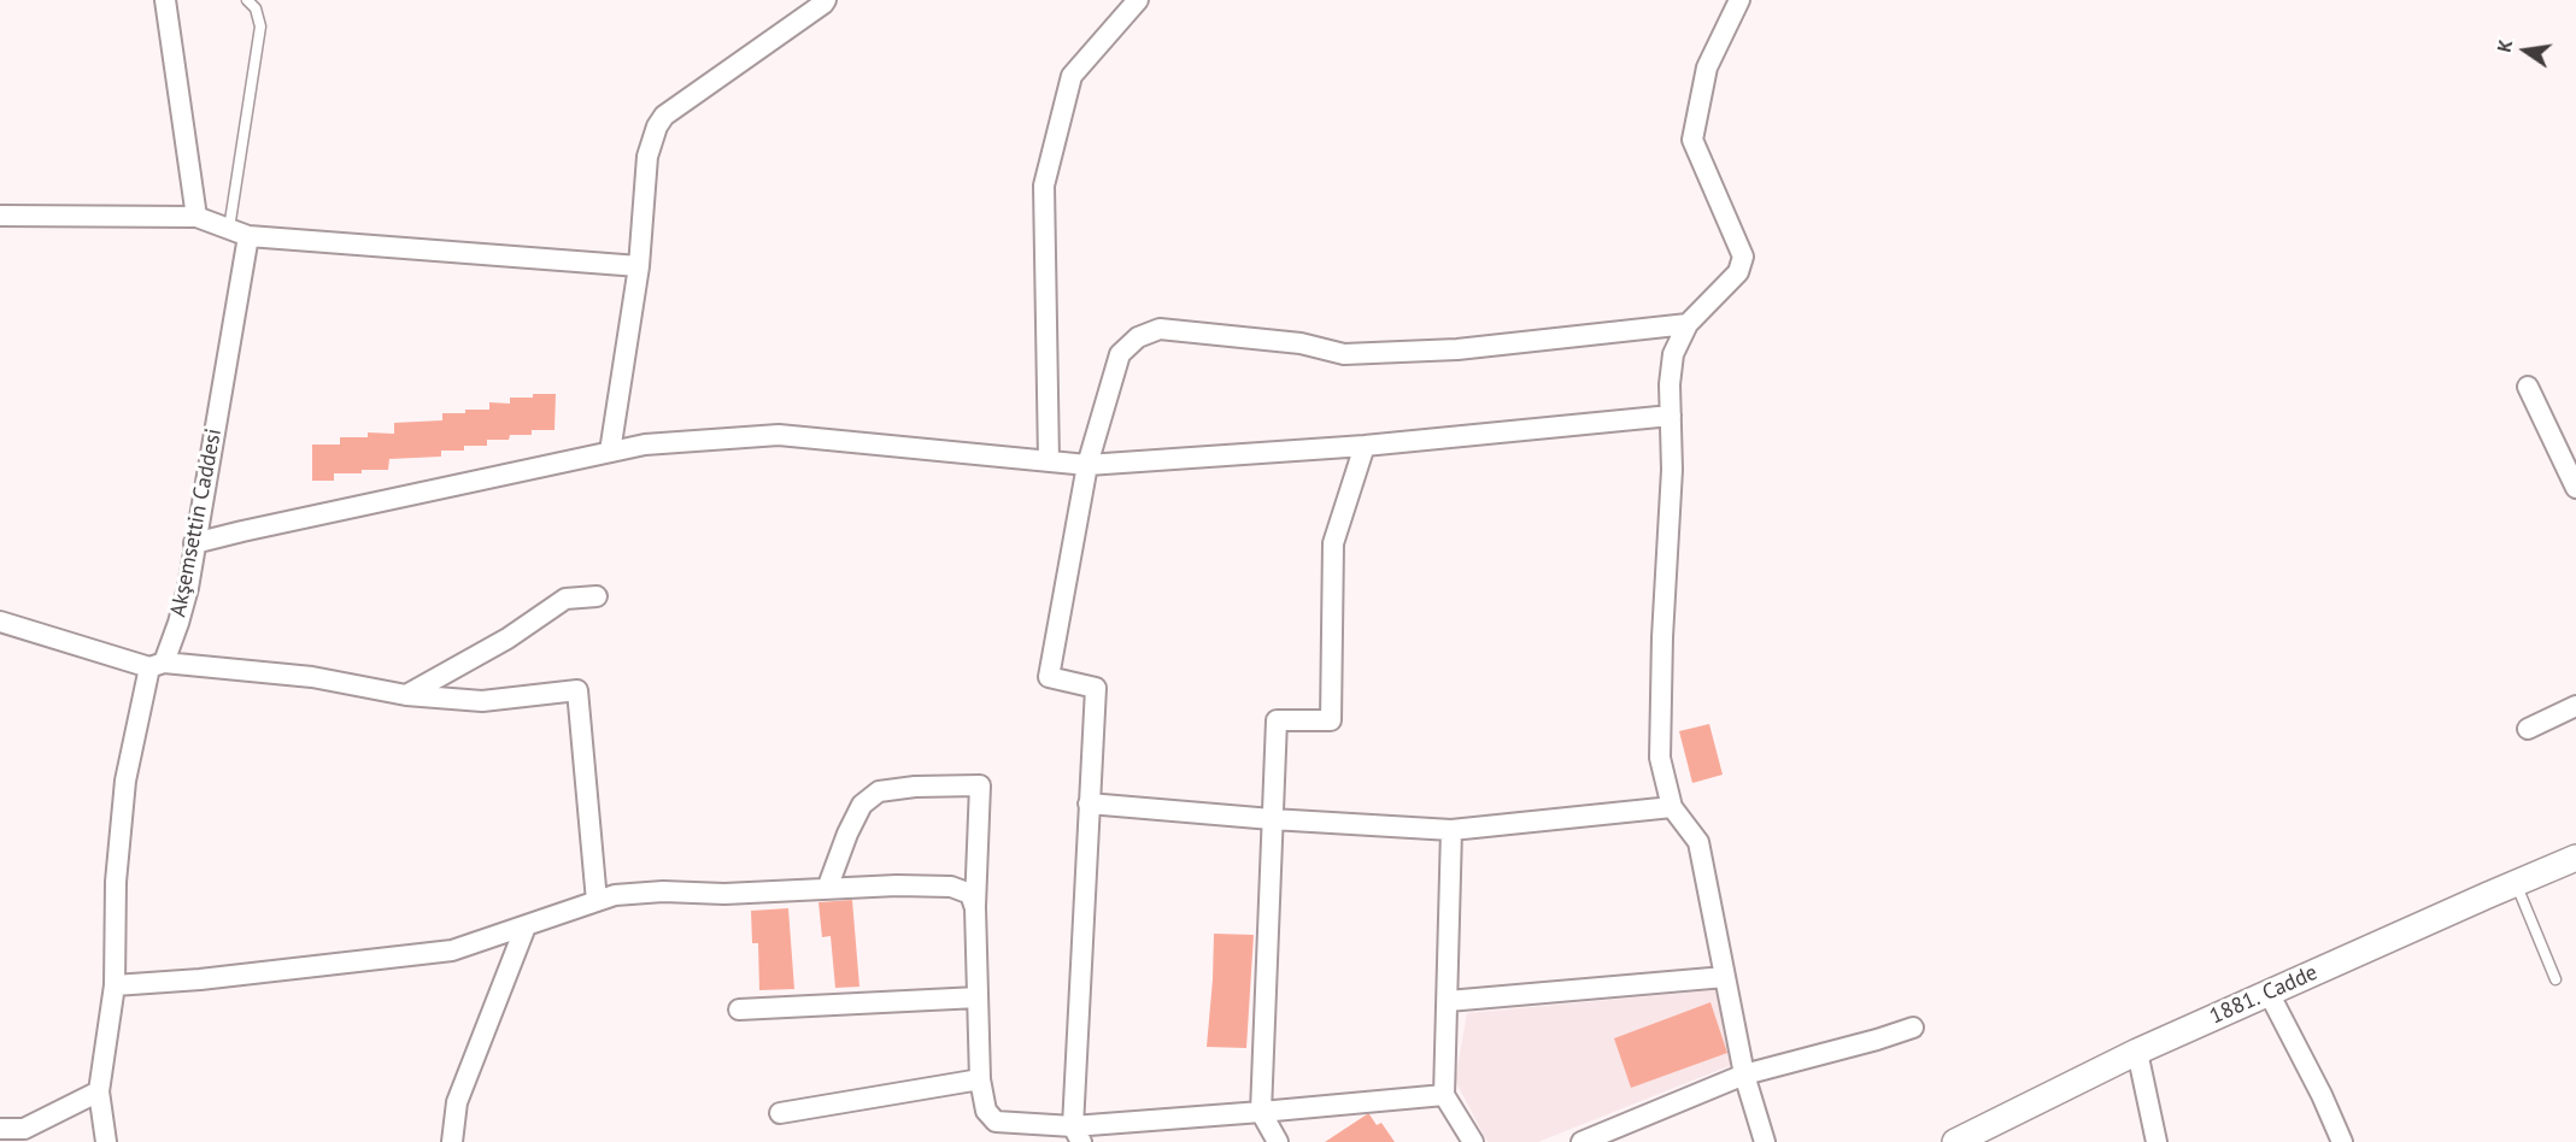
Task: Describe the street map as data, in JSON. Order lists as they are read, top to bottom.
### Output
{
  "streets": {
    "street": ["Akşemsettin Caddesi", "1881. Cadde"]
  },
  "north": "left"
}
